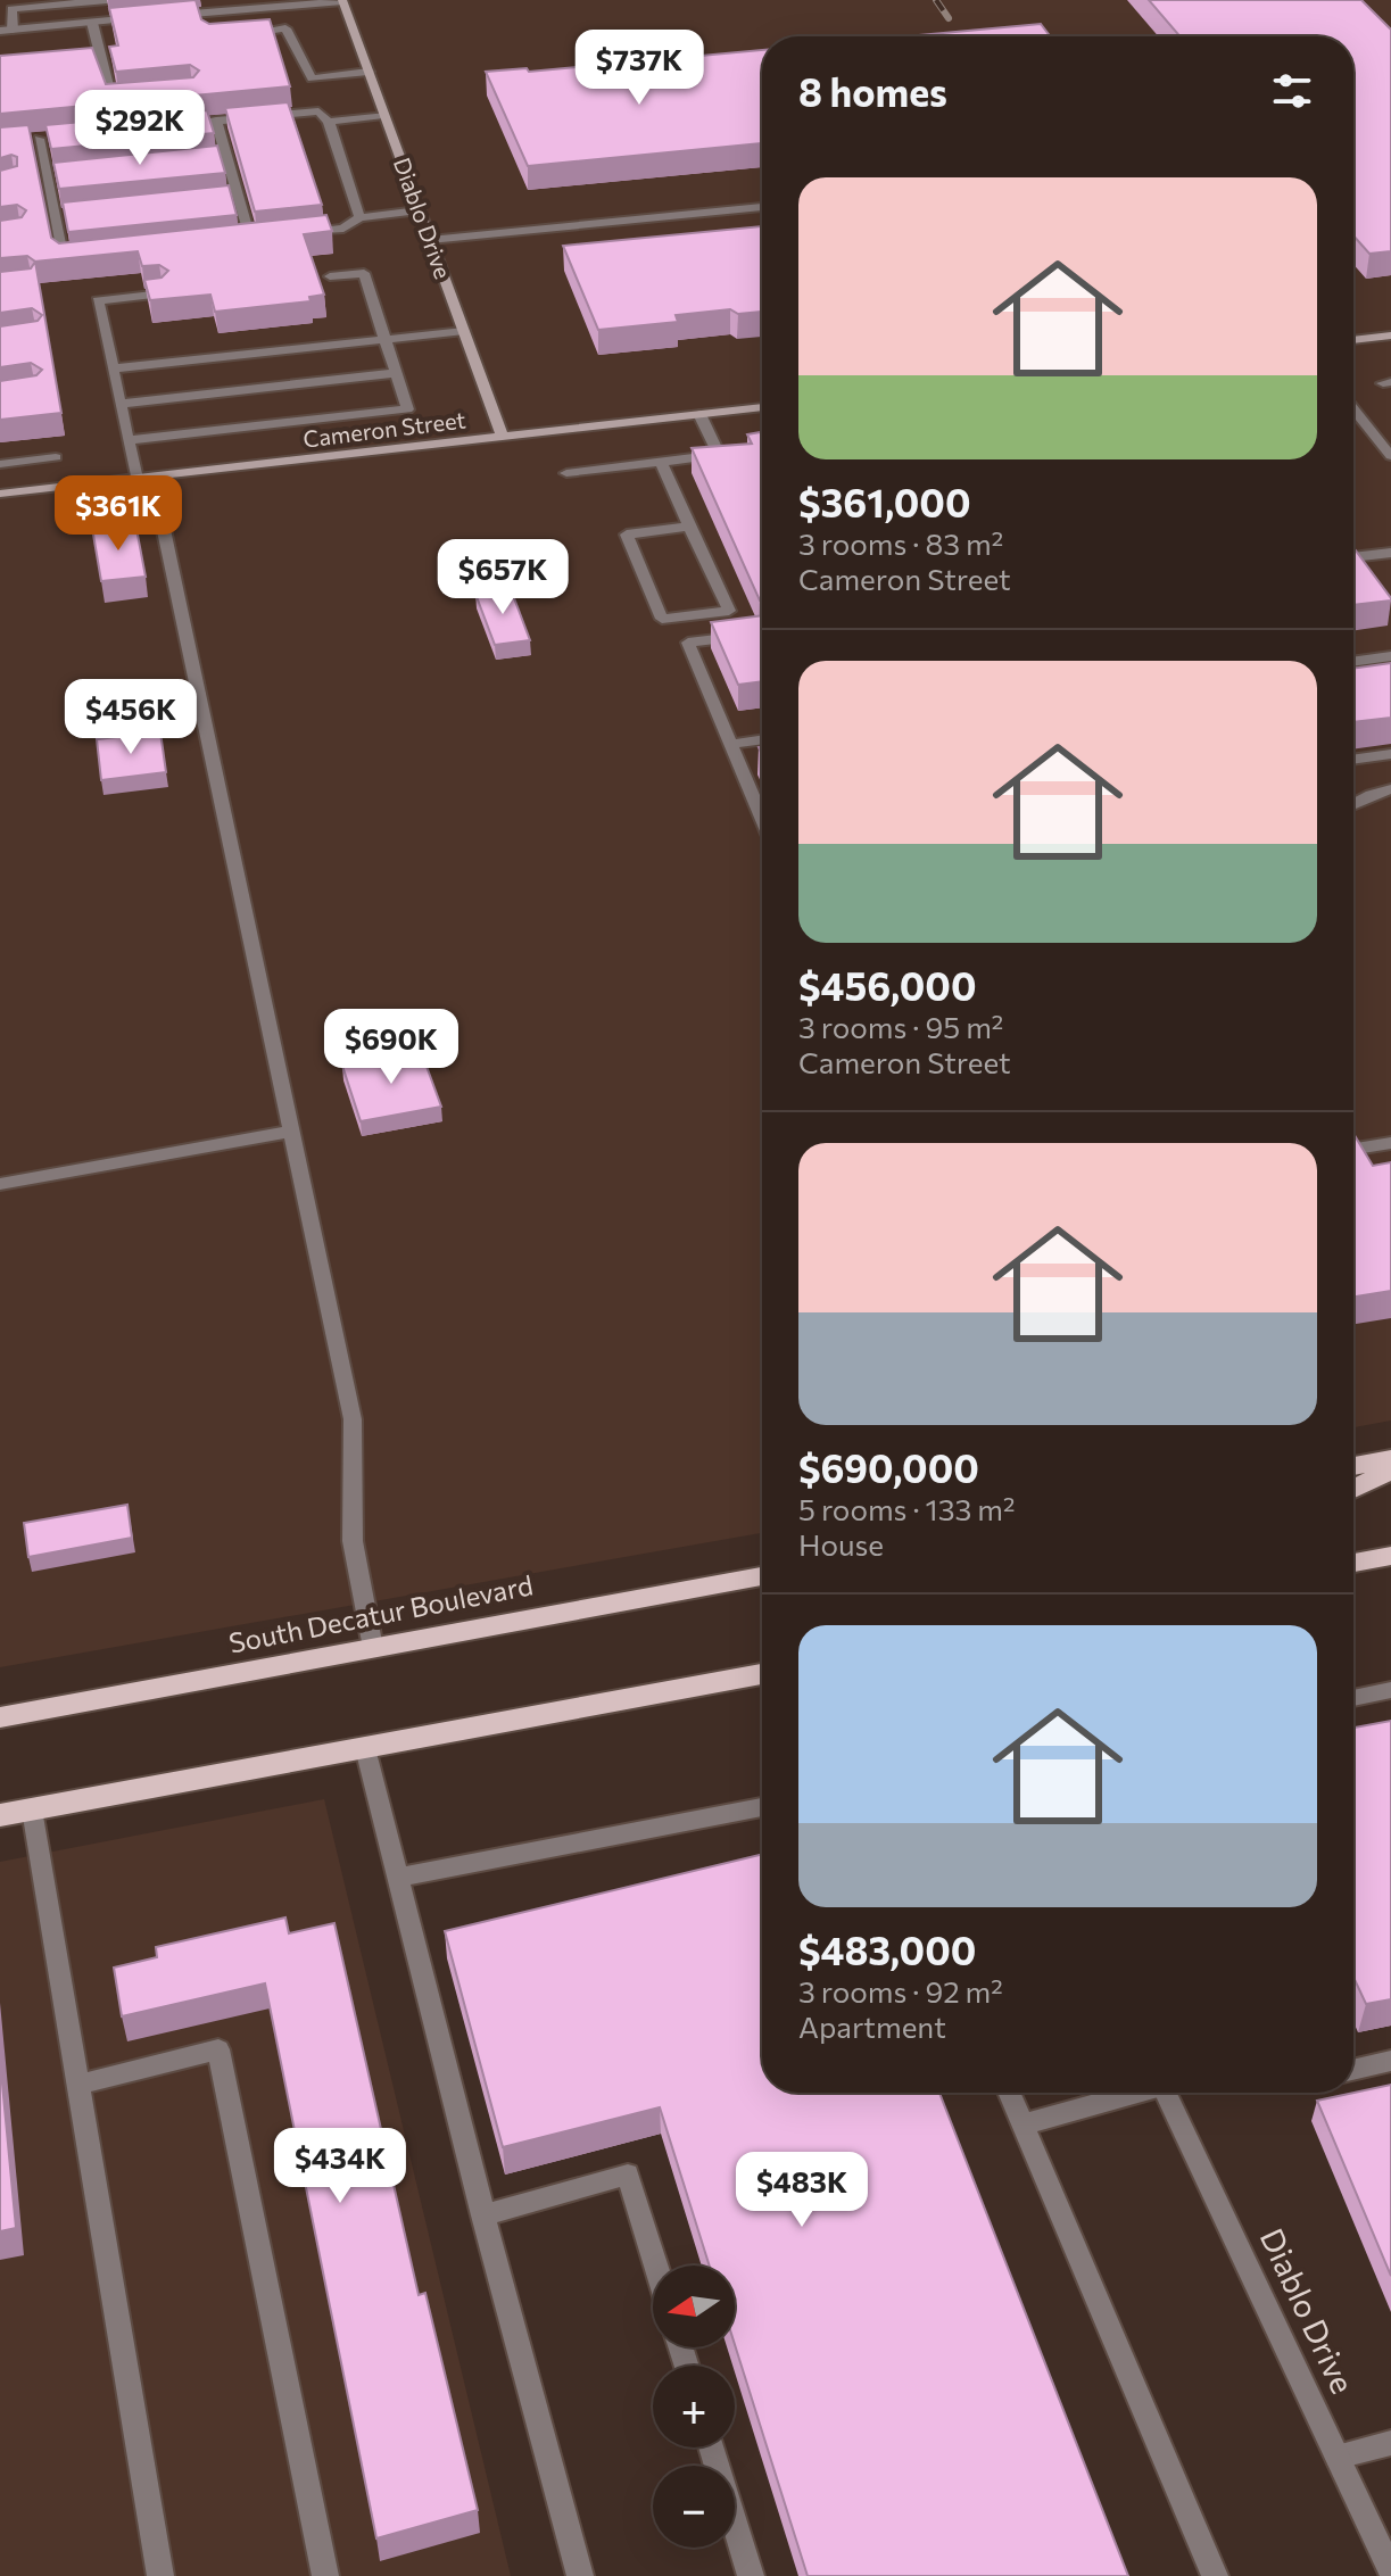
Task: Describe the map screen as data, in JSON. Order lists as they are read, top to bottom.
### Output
{
  "streets": {
    "main road": ["South Decatur Boulevard"],
    "street": ["Diablo Drive", "Cameron Street"]
  },
  "crossings": [
    ["Diablo Drive", "Cameron Street"]
  ],
  "north": "left",
  "page": {
    "price": [
      "$737K",
      "$292K",
      "$361K",
      "$657K",
      "$456K",
      "$690K",
      "$434K",
      "$483K"
    ],
    "heading": "8 homes",
    "list": [
      {
        "name": "$361,000",
        "note": "3 rooms · 83 m² · Cameron Street"
      },
      {
        "name": "$456,000",
        "note": "3 rooms · 95 m² · Cameron Street"
      },
      {
        "name": "$690,000",
        "note": "5 rooms · 133 m² · House"
      },
      {
        "name": "$483,000",
        "note": "3 rooms · 92 m² · Apartment"
      }
    ],
    "map_buttons": ["+", "−"]
  }
}
